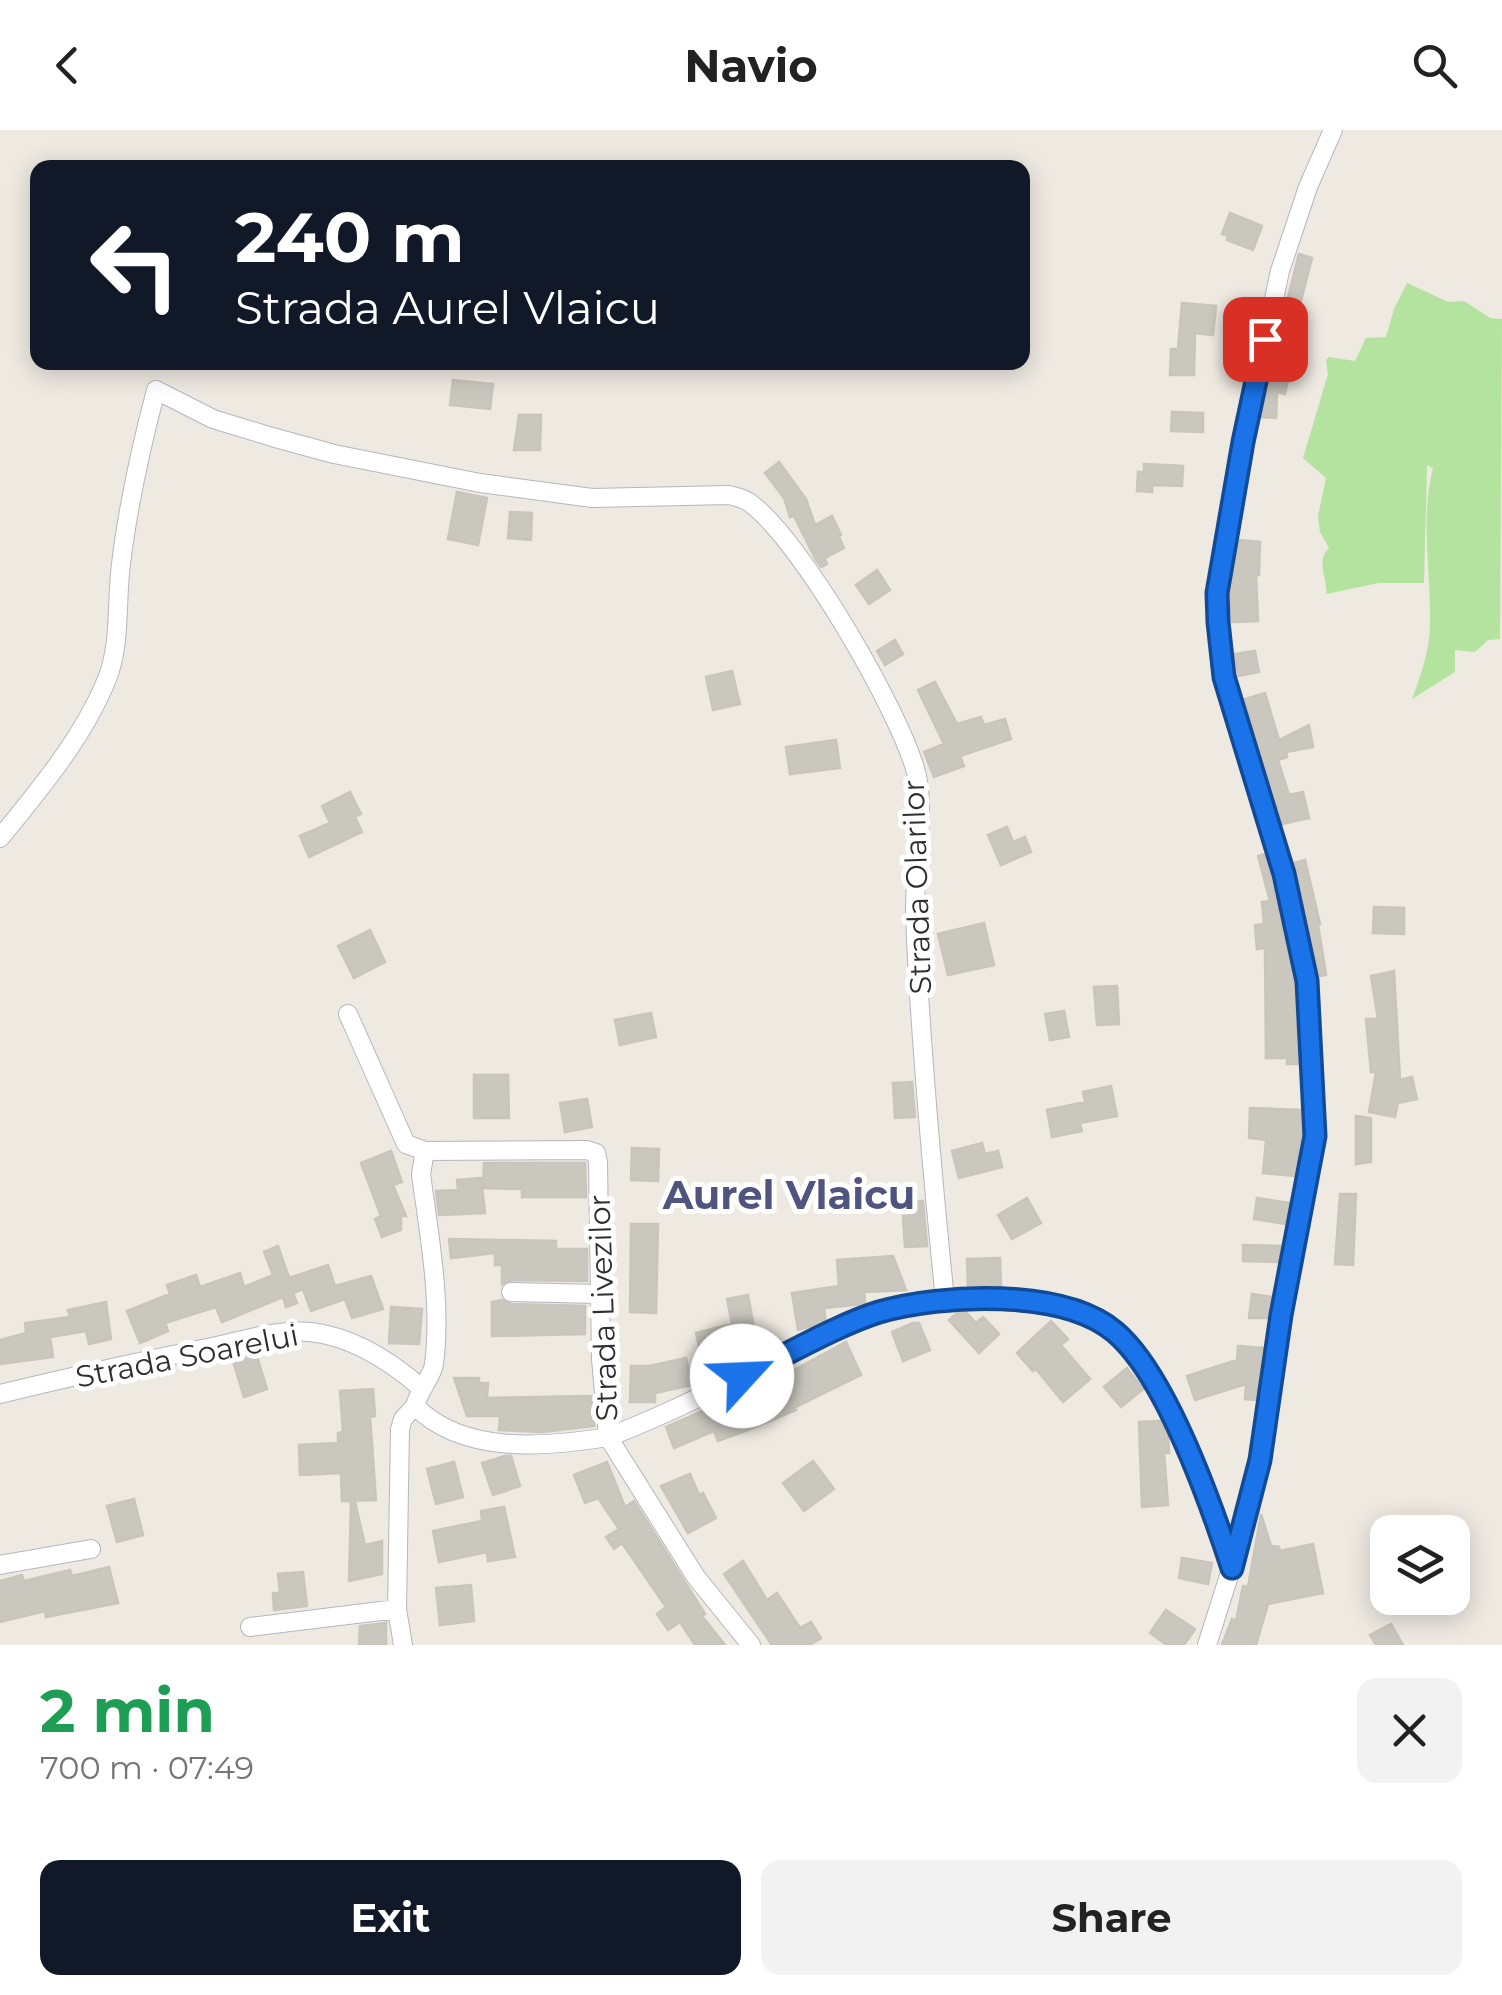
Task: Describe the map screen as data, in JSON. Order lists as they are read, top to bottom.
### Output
{
  "streets": {
    "street": ["Strada Olarilor", "Strada Livezilor", "Strada Soarelui"]
  },
  "districts": ["Aurel Vlaicu"],
  "page": {
    "header": "Navio",
    "turn": ["240 m", "Strada Aurel Vlaicu"],
    "heading": ["2 min", "700 m · 07:49"],
    "buttons": ["Exit", "Share"]
  }
}
